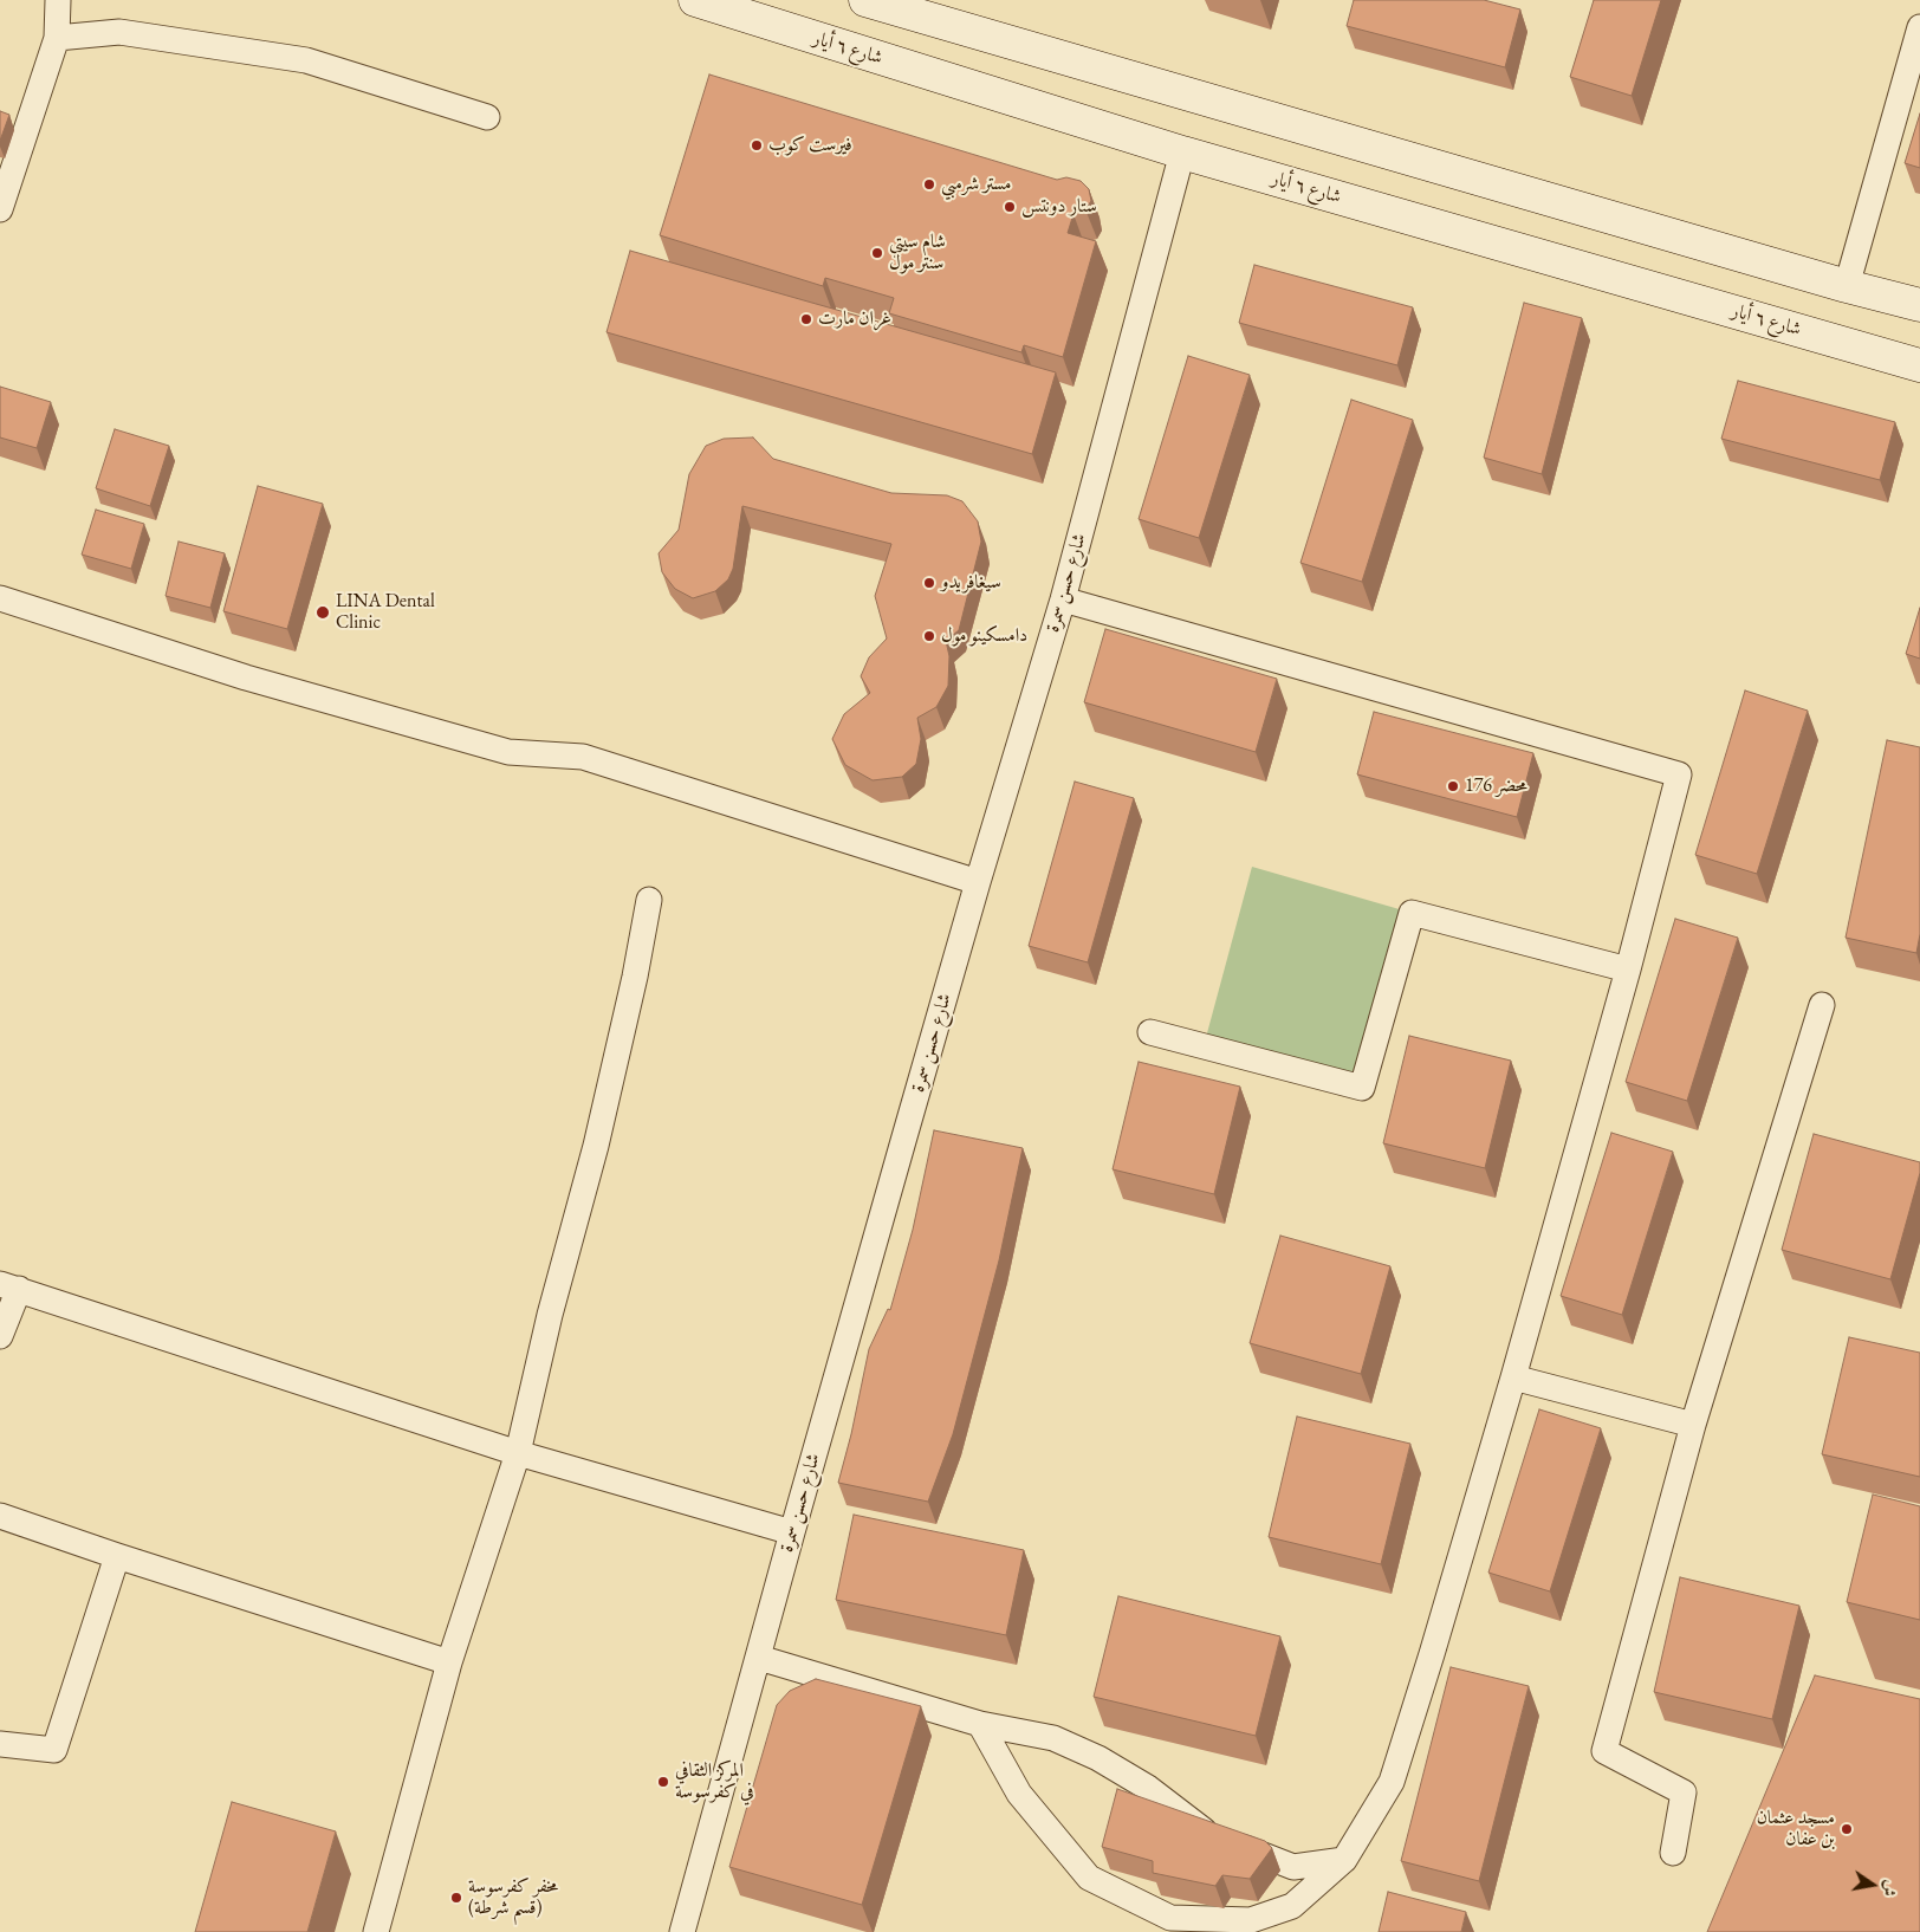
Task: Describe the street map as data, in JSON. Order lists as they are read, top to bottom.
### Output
{
  "streets": {
    "main road": ["شارع ٦ أيار"],
    "street": ["شارع حسن سمرة"]
  },
  "crossings": [
    ["شارع ٦ أيار", "شارع حسن سمرة"]
  ],
  "places": [
    "فيرست كوب",
    "مستر شرمبي",
    "ستار دونتس",
    "شام سيتي سنتر مول",
    "غران مارت",
    "سيغافريدو",
    "LINA Dental Clinic",
    "دامسكينو مول",
    "محضر 176",
    "المركز الثقافي في كفرسوسة",
    "مسجد عثمان بن عفان",
    "مخفر كفرسوسة (قسم شرطة)"
  ],
  "north": "right"
}
